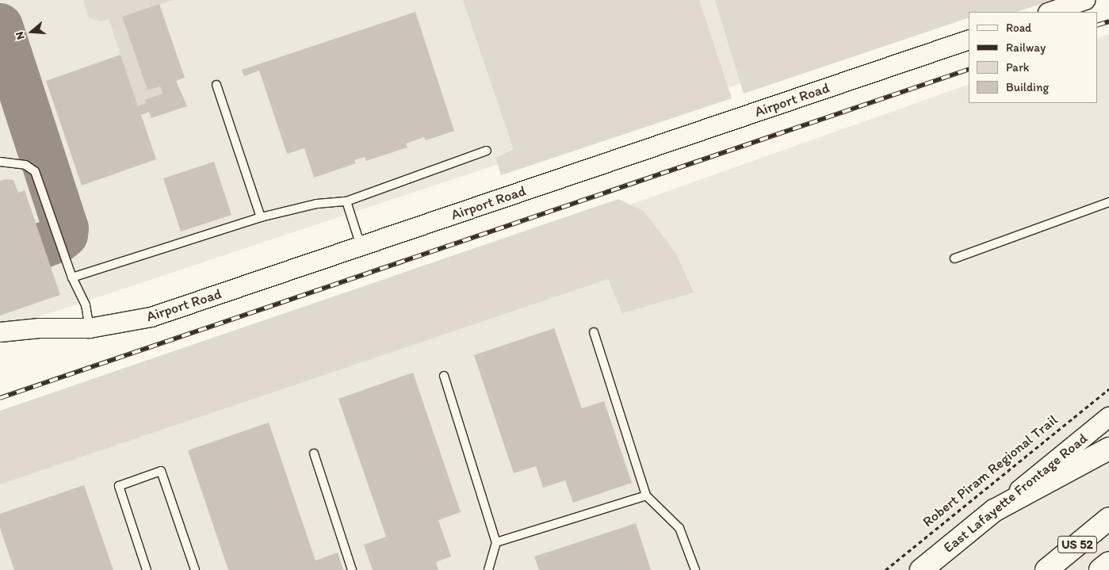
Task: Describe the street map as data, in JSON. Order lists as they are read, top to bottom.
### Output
{
  "streets": {
    "main road": ["East Lafayette Frontage Road", "US 52"],
    "street": ["Airport Road"],
    "path": ["Robert Piram Regional Trail"]
  },
  "legend": [
    "Road",
    "Railway",
    "Park",
    "Building"
  ],
  "north": "left"
}
